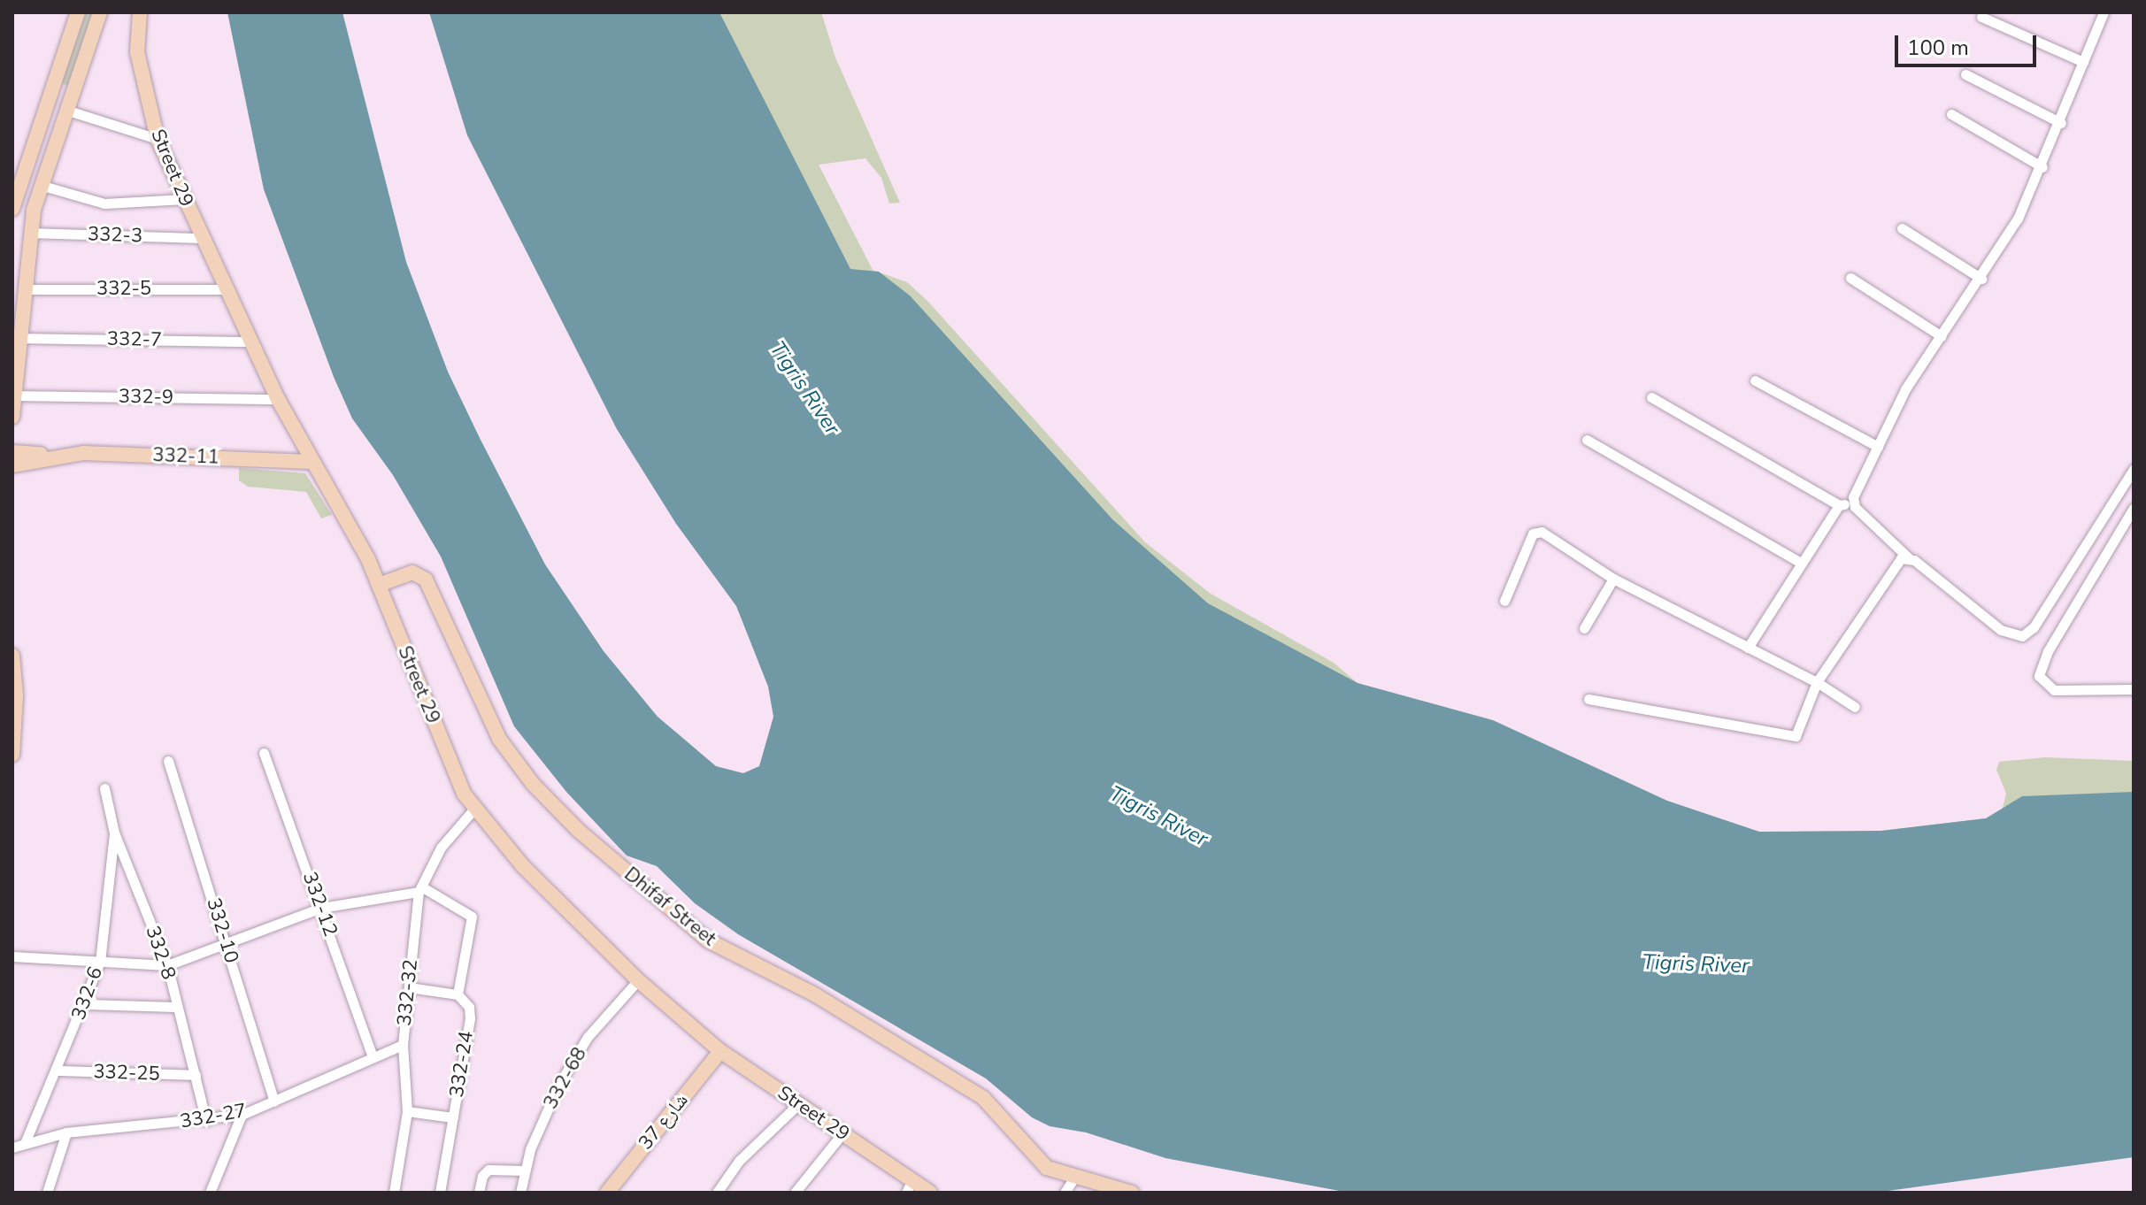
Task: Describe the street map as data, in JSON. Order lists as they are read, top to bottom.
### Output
{
  "streets": {
    "street": [
      "Street 29",
      "332-3",
      "332-5",
      "332-7",
      "332-9",
      "332-11",
      "332-12",
      "Dhifaf Street",
      "332-10",
      "332-8",
      "332-32",
      "332-6",
      "332-24",
      "332-25",
      "332-68",
      "332-27",
      "شارع 37"
    ]
  },
  "crossings": [
    ["Street 29", "332-3"],
    ["Street 29", "332-5"],
    ["Street 29", "332-7"],
    ["Street 29", "332-9"],
    ["Street 29", "332-11"],
    ["Street 29", "Dhifaf Street"],
    ["Street 29", "332-32"],
    ["Street 29", "332-68"],
    ["Street 29", "شارع 37"],
    ["332-12", "332-27"],
    ["332-10", "332-27"],
    ["332-8", "332-6"],
    ["332-8", "332-25"],
    ["332-8", "332-27"],
    ["332-32", "332-24"],
    ["332-32", "332-27"],
    ["332-6", "332-25"],
    ["332-6", "332-27"]
  ],
  "water": ["Tigris River"],
  "scale_bar": "100 m"
}
